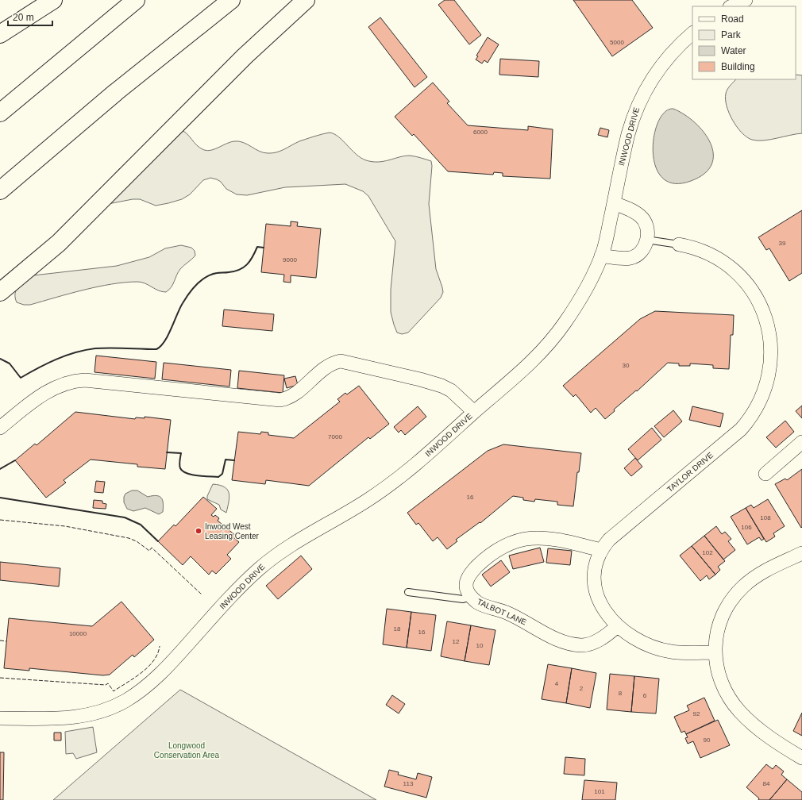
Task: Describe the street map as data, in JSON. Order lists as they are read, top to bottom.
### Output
{
  "streets": {
    "street": ["INWOOD DRIVE", "TAYLOR DRIVE", "TALBOT LANE"]
  },
  "crossings": [
    ["TAYLOR DRIVE", "TALBOT LANE"]
  ],
  "parks": ["Longwood Conservation Area"],
  "places": ["Inwood West Leasing Center"],
  "house_numbers": [
    "5000",
    "6000",
    "39",
    "9000",
    "30",
    "7000",
    "16",
    "108",
    "106",
    "102",
    "18",
    "16",
    "10000",
    "12",
    "10",
    "4",
    "2",
    "8",
    "6",
    "92",
    "90",
    "113",
    "84",
    "101"
  ],
  "legend": [
    "Road",
    "Park",
    "Water",
    "Building"
  ],
  "scale_bar": "20 m"
}
